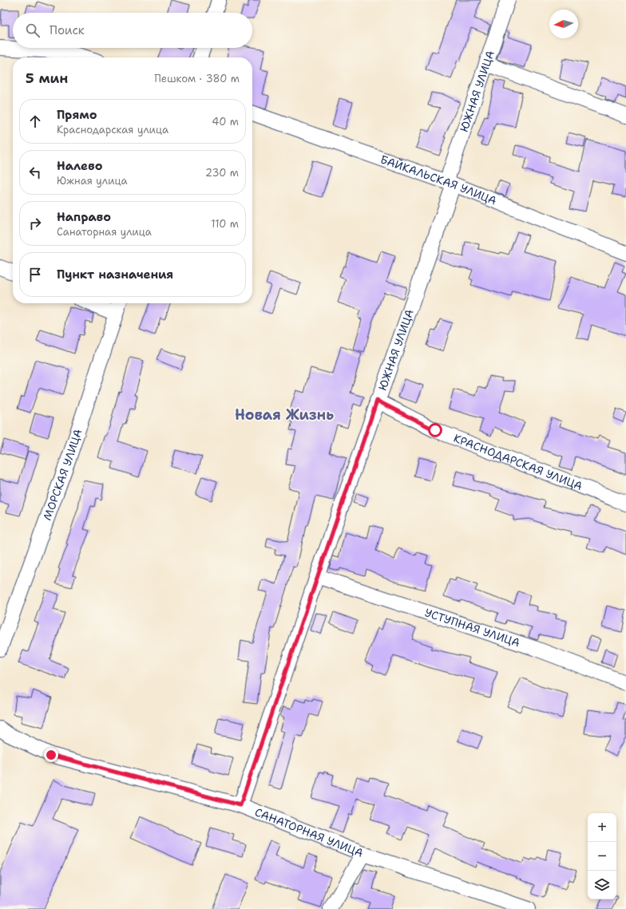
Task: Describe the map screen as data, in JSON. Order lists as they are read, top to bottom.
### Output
{
  "streets": {
    "street": [
      "ЮЖНАЯ УЛИЦА",
      "БАЙКАЛЬСКАЯ УЛИЦА",
      "КРАСНОДАРСКАЯ УЛИЦА",
      "МОРСКАЯ УЛИЦА",
      "УСТУПНАЯ УЛИЦА",
      "САНАТОРНАЯ УЛИЦА"
    ]
  },
  "crossings": [
    ["ЮЖНАЯ УЛИЦА", "БАЙКАЛЬСКАЯ УЛИЦА"],
    ["ЮЖНАЯ УЛИЦА", "КРАСНОДАРСКАЯ УЛИЦА"],
    ["ЮЖНАЯ УЛИЦА", "УСТУПНАЯ УЛИЦА"],
    ["ЮЖНАЯ УЛИЦА", "САНАТОРНАЯ УЛИЦА"]
  ],
  "districts": ["Новая Жизнь"],
  "north": "left",
  "page": {
    "search": "Поиск",
    "heading": ["5 мин", "Пешком · 380 m"],
    "list": [
      ["Прямо", "Краснодарская улица", "40 m"],
      ["Налево", "Южная улица", "230 m"],
      ["Направо", "Санаторная улица", "110 m"],
      "Пункт назначения"
    ],
    "map_buttons": ["+", "−"]
  }
}
